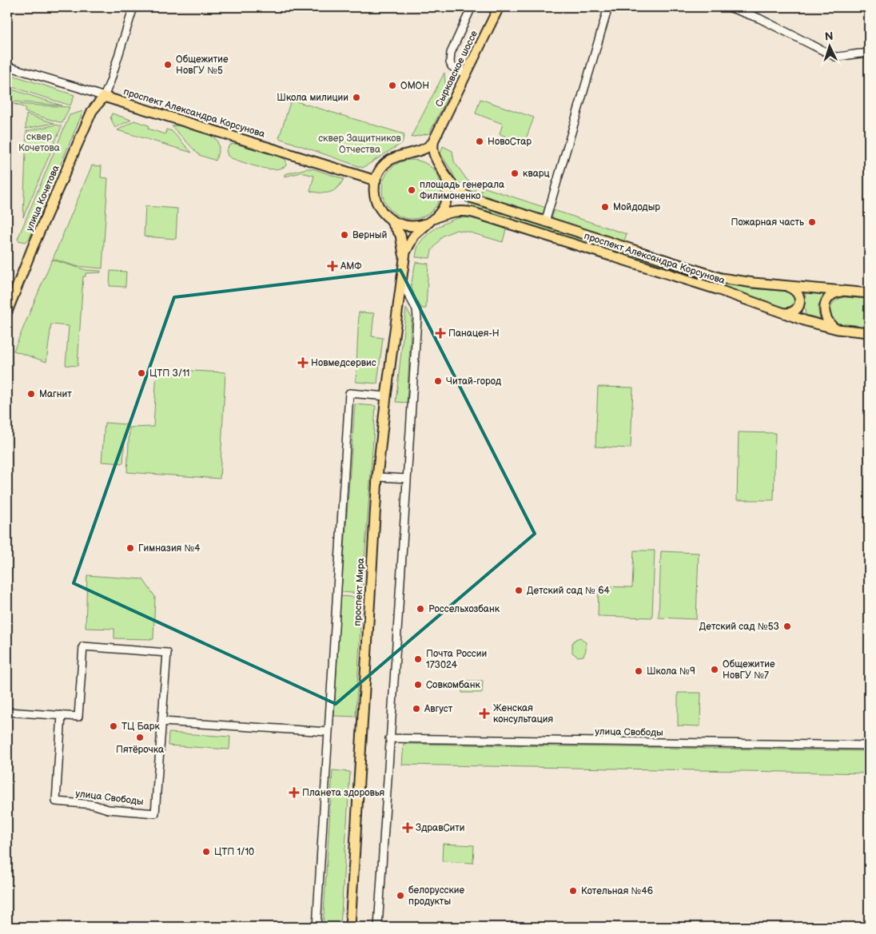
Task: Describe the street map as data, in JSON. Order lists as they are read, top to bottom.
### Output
{
  "streets": {
    "main road": [
      "Сырковское шоссе",
      "проспект Александра Корсунова",
      "улица Кочетова",
      "проспект Мира"
    ],
    "street": ["улица Свободы"]
  },
  "crossings": [
    ["проспект Александра Корсунова", "улица Кочетова"],
    ["проспект Александра Корсунова", "проспект Мира"]
  ],
  "parks": ["сквер Кочетова", "сквер Защитников Отчества"],
  "places": {
    "other": [
      "Общежитие НовГУ №5",
      "ОМОН",
      "Школа милиции",
      "НовоСтар",
      "кварц",
      "площадь генерала Филимоненко",
      "Мойдодыр",
      "Пожарная часть",
      "Верный",
      "ЦТП 3/11",
      "Читай-город",
      "Магнит",
      "Гимназия №4",
      "Детский сад № 64",
      "Россельхозбанк",
      "Детский сад №53",
      "Почта России 173024",
      "Общежитие НовГУ №7",
      "Школа №9",
      "Совкомбанк",
      "Август",
      "ТЦ Барк",
      "Пятёрочка",
      "ЦТП 1/10",
      "Котельная №46",
      "белорусские продукты"
    ],
    "health": [
      "АМФ",
      "Панацея-Н",
      "Новмедсервис",
      "Женская консультация",
      "Планета здоровья",
      "ЗдравСити"
    ]
  },
  "north": "top"
}
